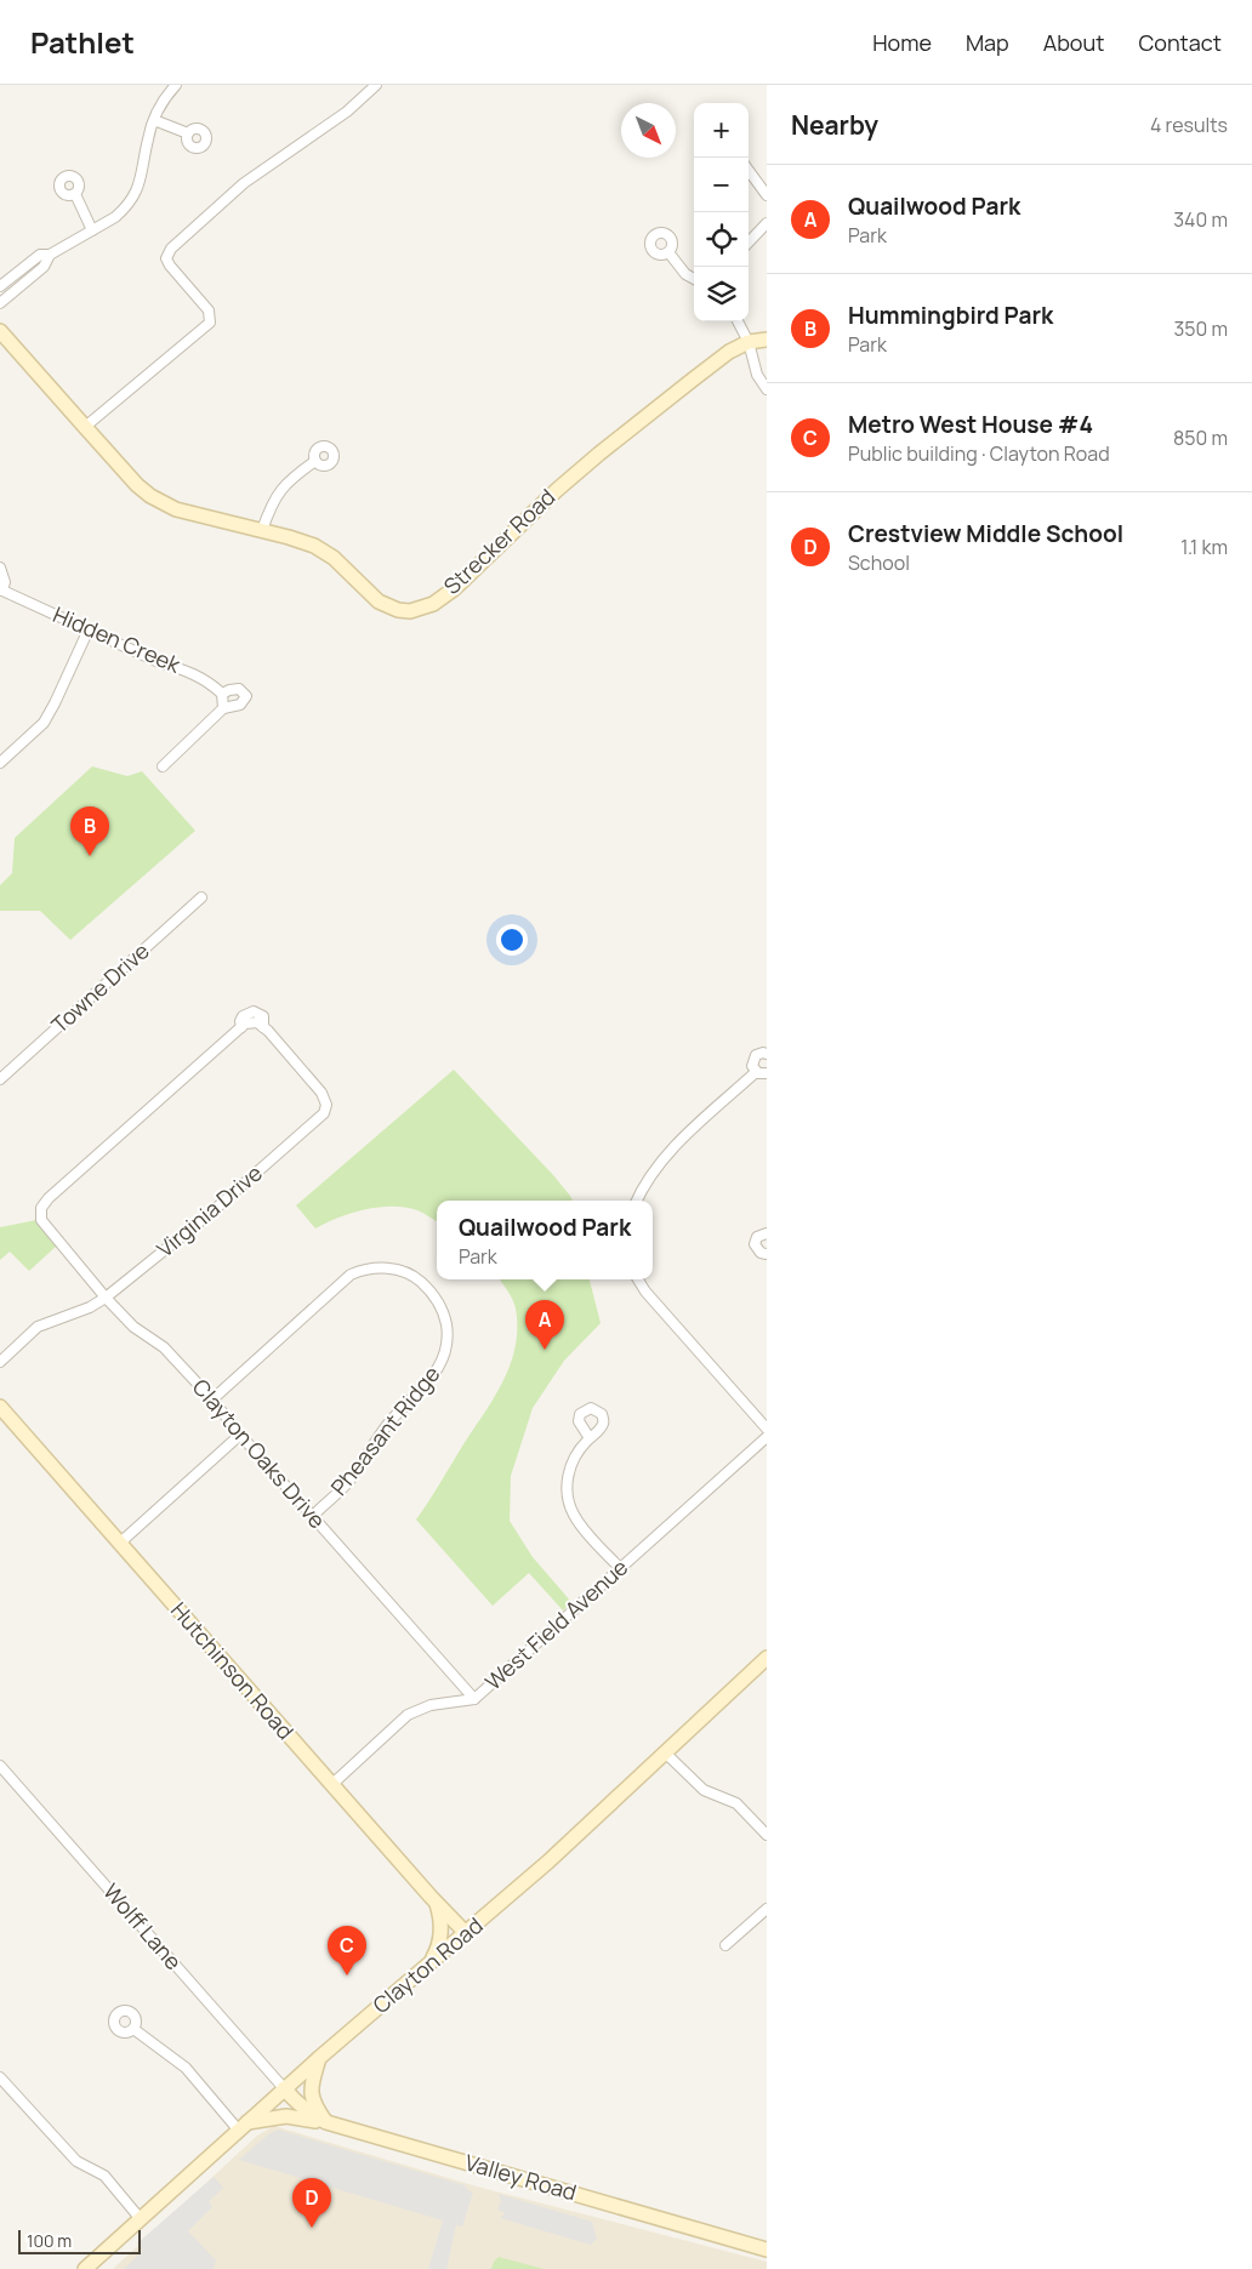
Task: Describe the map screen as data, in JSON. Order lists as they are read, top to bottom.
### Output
{
  "streets": {
    "street": [
      "Strecker Road",
      "Hidden Creek",
      "Towne Drive",
      "Virginia Drive",
      "Pheasant Ridge",
      "Clayton Oaks Drive",
      "West Field Avenue",
      "Hutchinson Road",
      "Wolff Lane",
      "Clayton Road",
      "Valley Road"
    ]
  },
  "crossings": [
    ["Virginia Drive", "Clayton Oaks Drive"],
    ["Pheasant Ridge", "Clayton Oaks Drive"],
    ["Clayton Oaks Drive", "West Field Avenue"],
    ["West Field Avenue", "Hutchinson Road"],
    ["Hutchinson Road", "Clayton Road"],
    ["Wolff Lane", "Clayton Road"],
    ["Wolff Lane", "Valley Road"],
    ["Clayton Road", "Valley Road"]
  ],
  "scale_bar": "100 m",
  "north": "bottom right",
  "page": {
    "header": "Pathlet",
    "nav": [
      "Home",
      "Map",
      "About",
      "Contact"
    ],
    "heading": ["Nearby", "4 results"],
    "map_buttons": ["+", "−"],
    "list": [
      {
        "mark": "A",
        "name": "Quailwood Park",
        "note": "Park",
        "value": "340 m"
      },
      {
        "mark": "B",
        "name": "Hummingbird Park",
        "note": "Park",
        "value": "350 m"
      },
      {
        "mark": "C",
        "name": "Metro West House #4",
        "note": "Public building · Clayton Road",
        "value": "850 m"
      },
      {
        "mark": "D",
        "name": "Crestview Middle School",
        "note": "School",
        "value": "1.1 km"
      }
    ],
    "pins": [
      "B",
      "A",
      "C",
      "D"
    ],
    "popup": ["Quailwood Park", "Park"],
    "scale": "100 m"
  }
}
